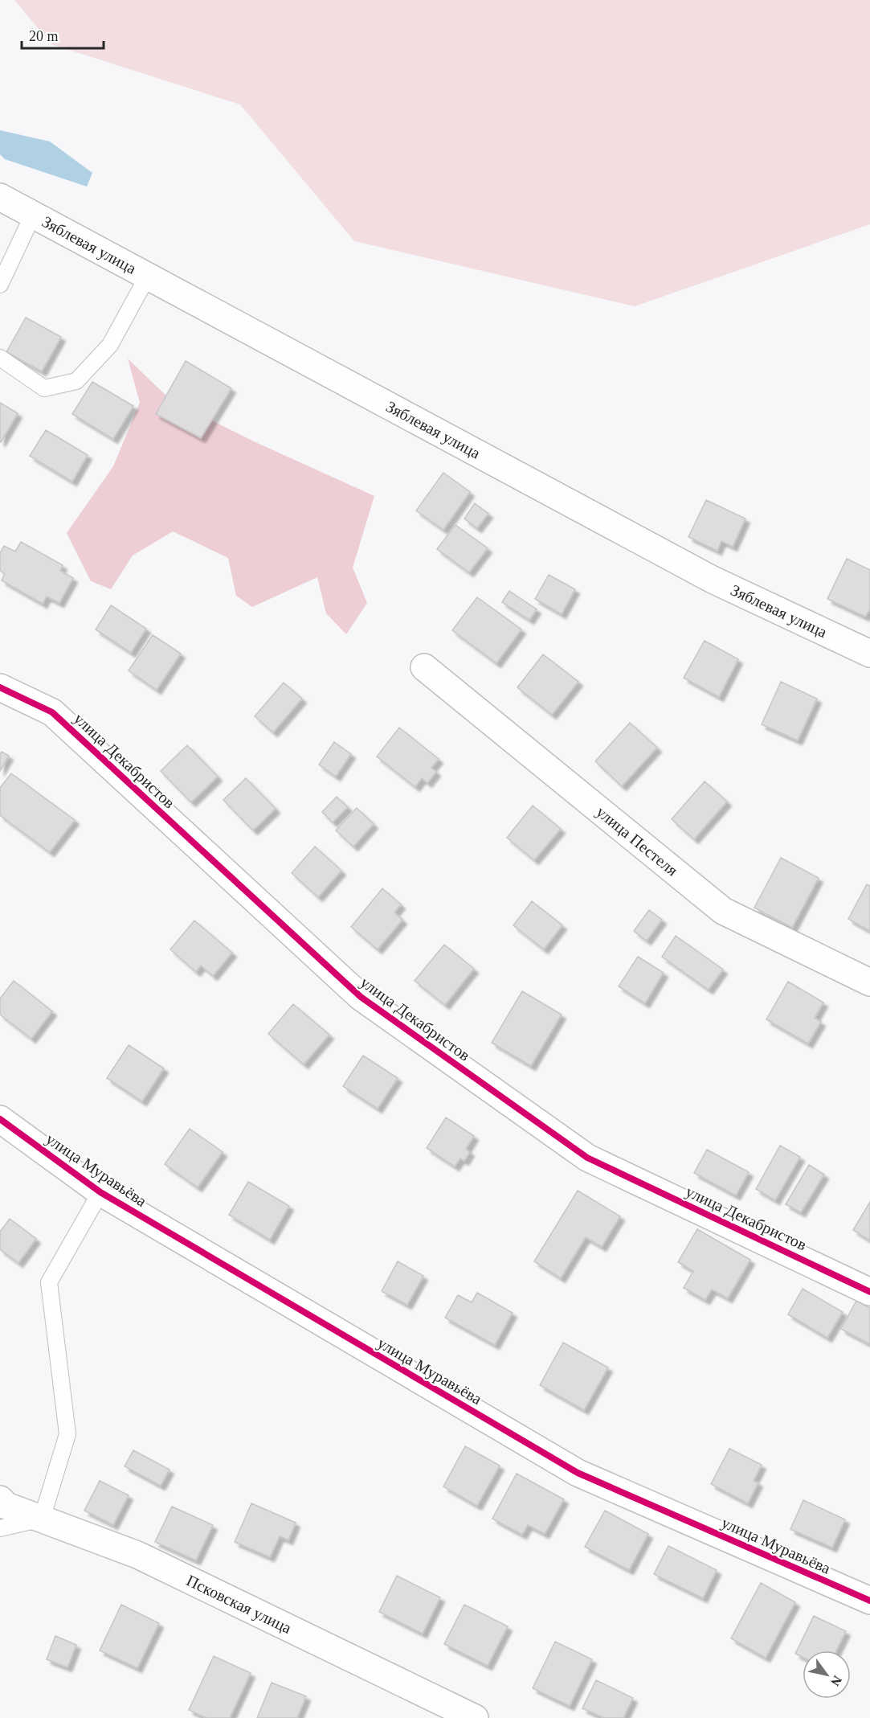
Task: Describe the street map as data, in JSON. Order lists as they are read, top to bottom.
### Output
{
  "streets": {
    "street": [
      "Зяблевая улица",
      "улица Декабристов",
      "улица Пестеля",
      "улица Муравьёва",
      "Псковская улица"
    ]
  },
  "scale_bar": "20 m",
  "north": "bottom right"
}
